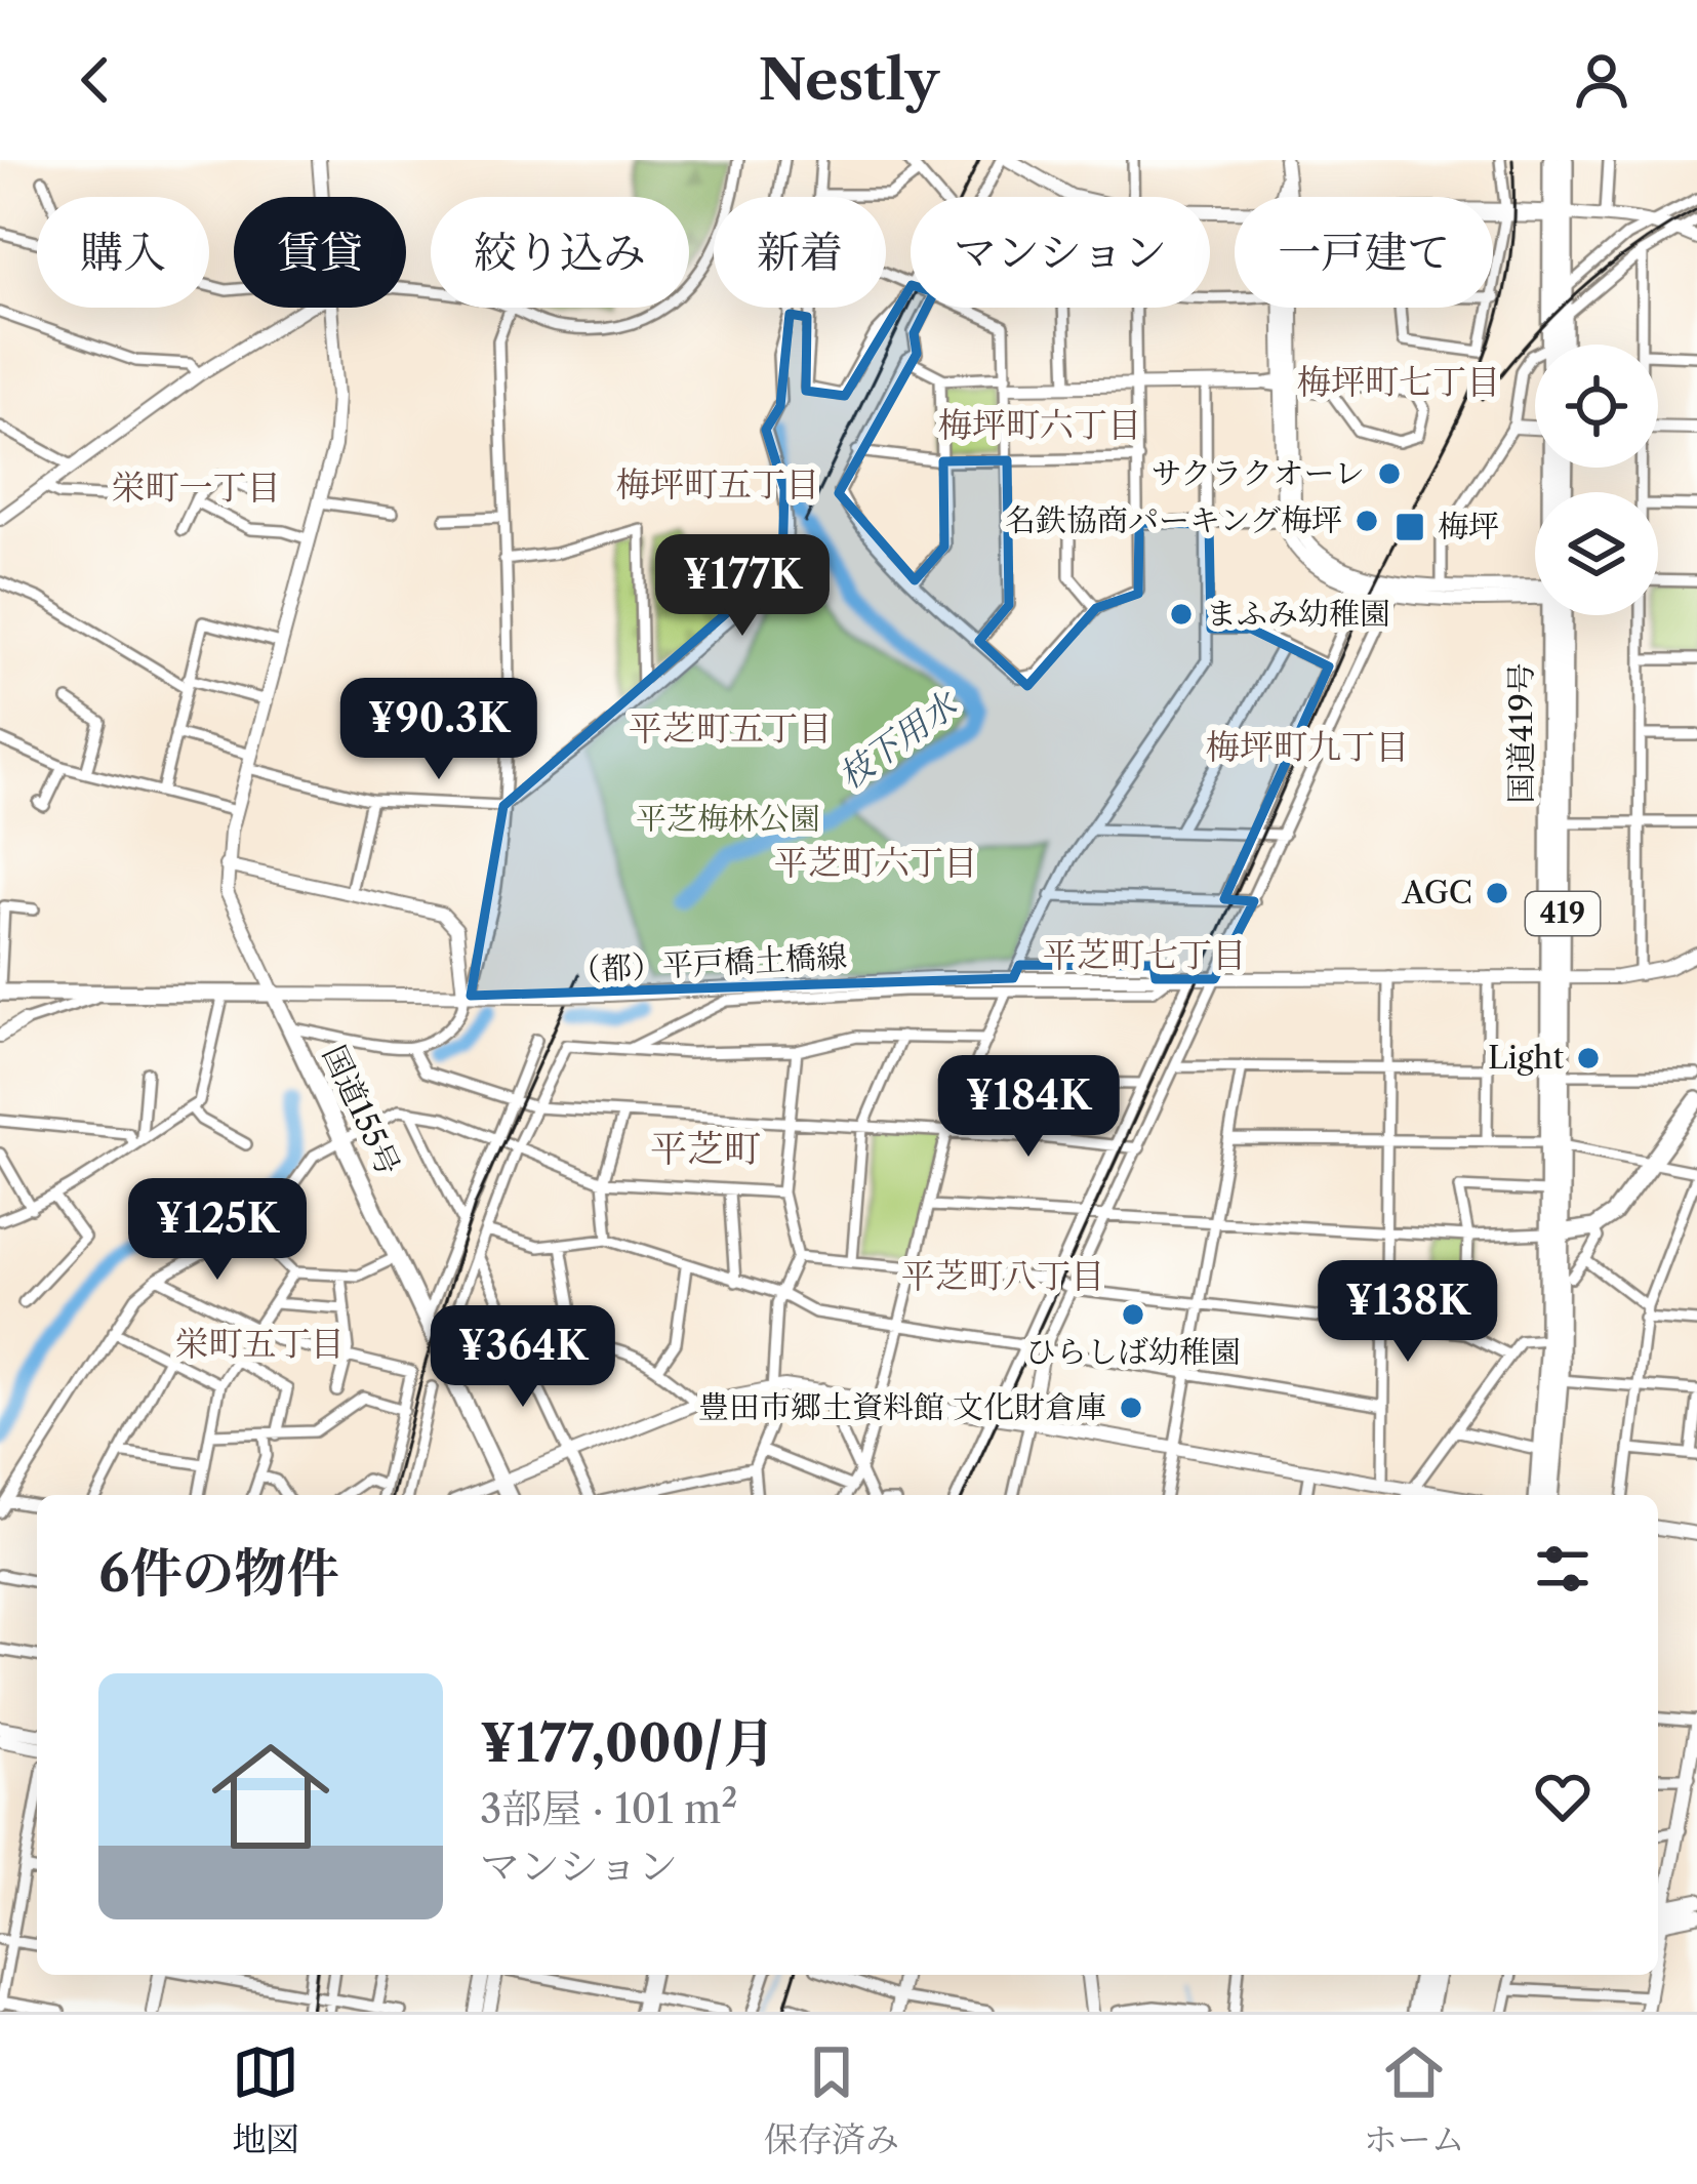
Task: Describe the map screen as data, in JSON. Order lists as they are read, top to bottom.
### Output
{
  "streets": {
    "highway": ["国道419号", "419", "国道155号"],
    "street": ["（都）平戸橋土橋線"]
  },
  "crossings": [
    ["国道419号", "（都）平戸橋土橋線"],
    ["（都）平戸橋土橋線", "国道155号"]
  ],
  "districts": [
    "梅坪町七丁目",
    "梅坪町六丁目",
    "梅坪町五丁目",
    "栄町一丁目",
    "平芝町五丁目",
    "梅坪町九丁目",
    "平芝町六丁目",
    "平芝町七丁目",
    "平芝町",
    "平芝町八丁目",
    "栄町五丁目"
  ],
  "water": ["枝下用水"],
  "parks": ["平芝梅林公園"],
  "places": {
    "other": [
      "サクラクオーレ",
      "名鉄協商パーキング梅坪",
      "まふみ幼稚園",
      "AGC",
      "Light",
      "ひらしば幼稚園",
      "豊田市郷土資料館 文化財倉庫"
    ],
    "transit": ["梅坪"]
  },
  "page": {
    "header": "Nestly",
    "chip": [
      "購入",
      "賃貸",
      "絞り込み",
      "新着",
      "マンション",
      "一戸建て"
    ],
    "price": [
      "¥177K",
      "¥90.3K",
      "¥184K",
      "¥125K",
      "¥138K",
      "¥364K"
    ],
    "heading": "6件の物件",
    "list": [
      {
        "name": "¥177,000/月",
        "note": "3部屋 · 101 m² · マンション"
      }
    ],
    "tabs": ["地図", "保存済み", "ホーム"]
  }
}
